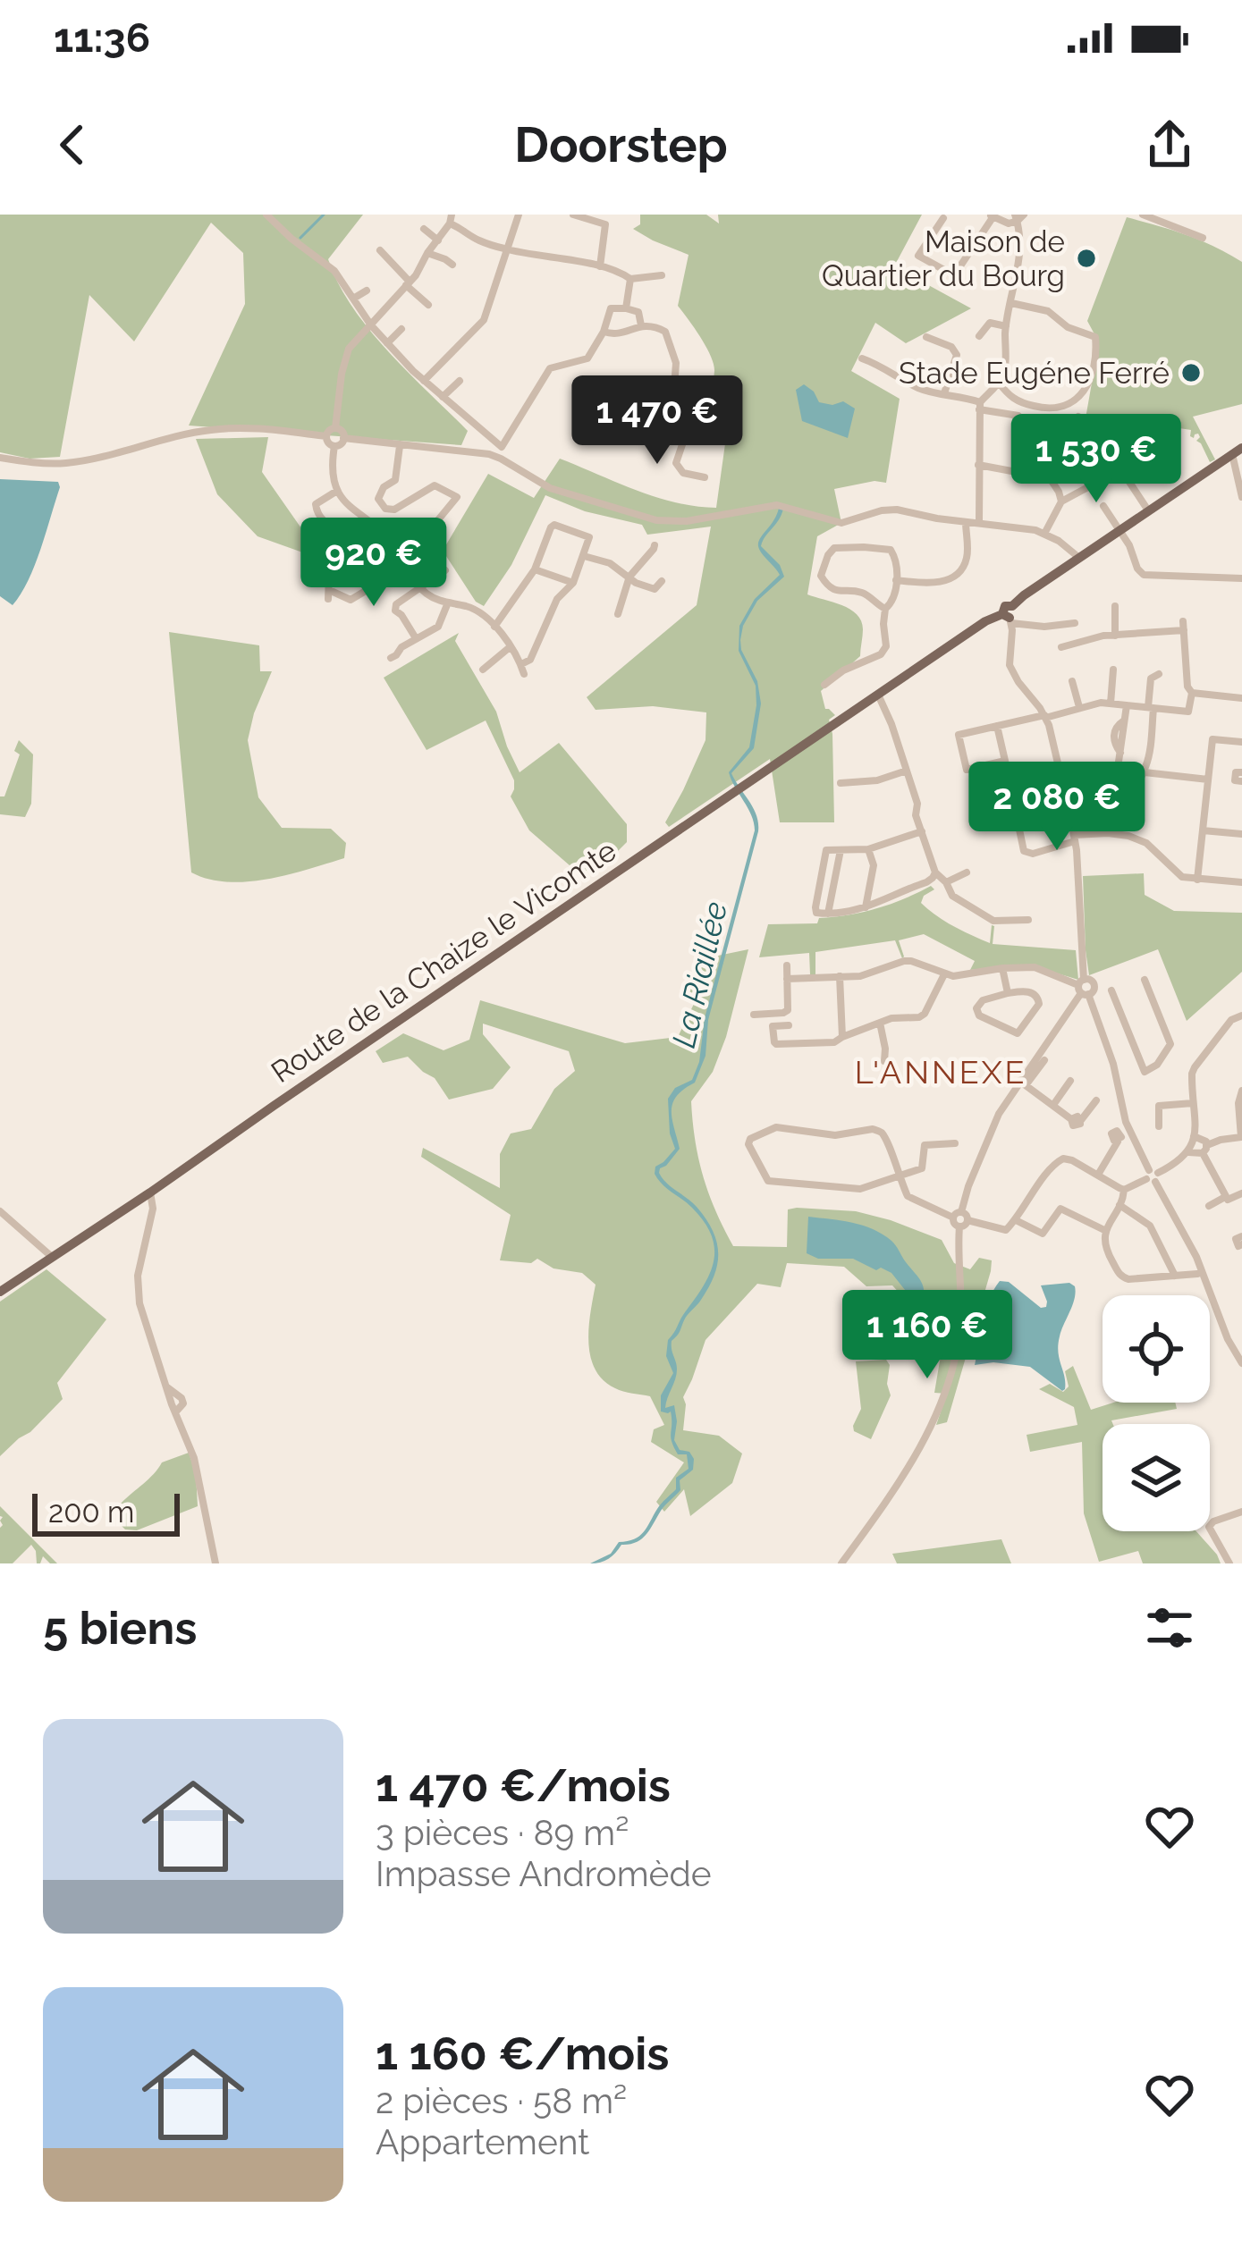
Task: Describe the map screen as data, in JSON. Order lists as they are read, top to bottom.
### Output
{
  "streets": {
    "main road": ["Route de la Chaize le Vicomte"]
  },
  "districts": ["L'ANNEXE"],
  "water": ["La Riaillée"],
  "places": ["Maison de Quartier du Bourg", "Stade Eugéne Ferré"],
  "scale_bar": "200 m",
  "page": {
    "status": "11:36",
    "header": "Doorstep",
    "price": [
      "1 470 €",
      "1 530 €",
      "920 €",
      "2 080 €",
      "1 160 €"
    ],
    "scale": "200 m",
    "heading": "5 biens",
    "list": [
      {
        "name": "1 470 €/mois",
        "note": "3 pièces · 89 m² · Impasse Andromède"
      },
      {
        "name": "1 160 €/mois",
        "note": "2 pièces · 58 m² · Appartement"
      }
    ]
  }
}
